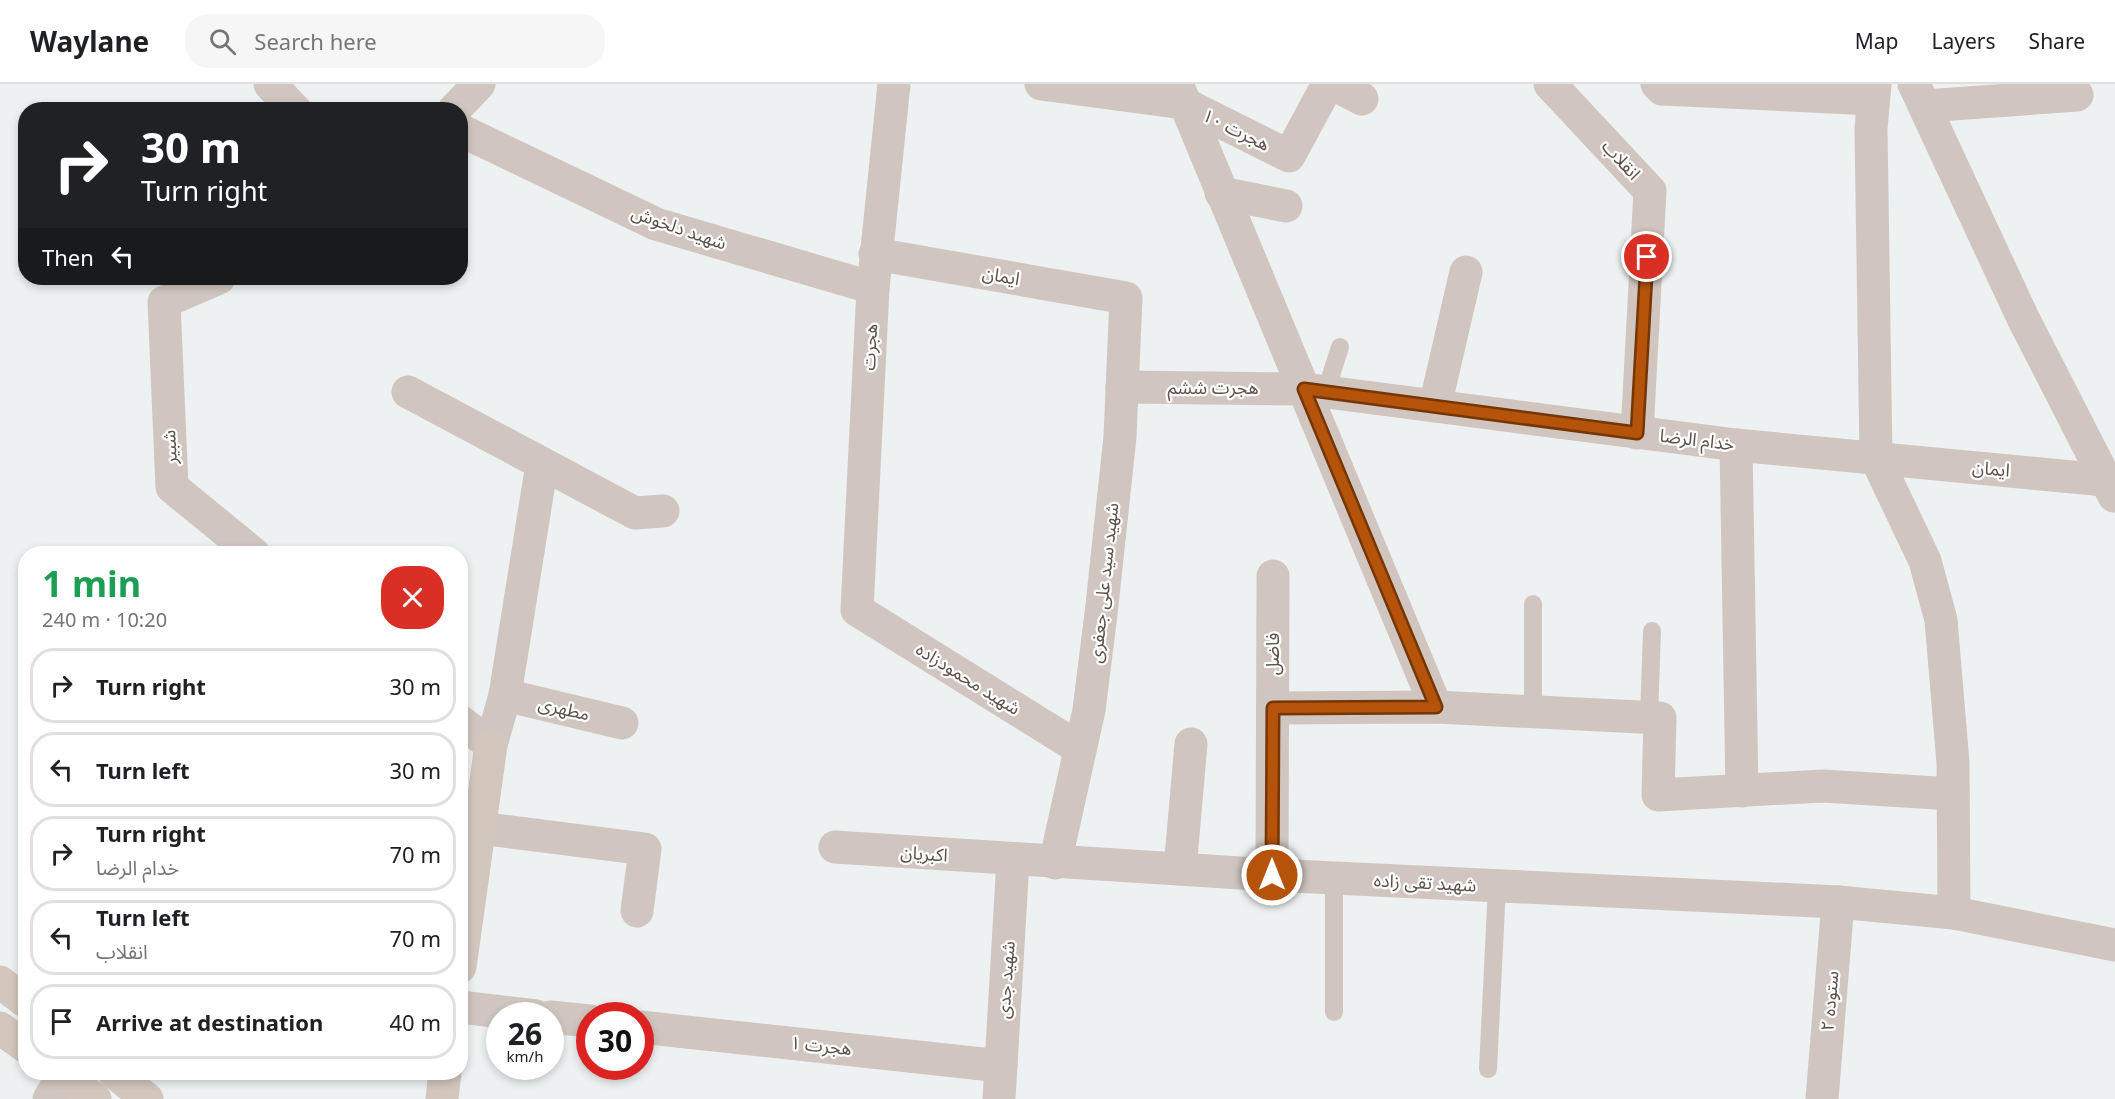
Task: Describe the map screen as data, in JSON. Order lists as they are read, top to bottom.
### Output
{
  "streets": {
    "street": [
      "هجرت ۱۰",
      "انقلاب",
      "شهید دلخوش",
      "ایمان",
      "هجرت",
      "هجرت ششم",
      "خدام الرضا",
      "شبیر",
      "شهید سید علی جعفری",
      "فاضل",
      "شهید محمودزاده",
      "مطهری",
      "اکبریان",
      "شهید تقی زاده",
      "شهید جدی",
      "ستوده ۲",
      "هجرت ۱"
    ]
  },
  "crossings": [
    ["انقلاب", "خدام الرضا"],
    ["شهید دلخوش", "هجرت"],
    ["ایمان", "هجرت"],
    ["ایمان", "خدام الرضا"],
    ["ایمان", "شهید سید علی جعفری"],
    ["هجرت", "شهید محمودزاده"],
    ["هجرت ششم", "خدام الرضا"],
    ["هجرت ششم", "شهید سید علی جعفری"],
    ["شهید سید علی جعفری", "شهید محمودزاده"],
    ["شهید سید علی جعفری", "شهید تقی زاده"],
    ["فاضل", "شهید تقی زاده"],
    ["اکبریان", "شهید تقی زاده"],
    ["اکبریان", "شهید جدی"],
    ["شهید تقی زاده", "شهید جدی"],
    ["شهید تقی زاده", "ستوده ۲"],
    ["شهید جدی", "هجرت ۱"]
  ],
  "page": {
    "header": "Waylane",
    "search": "Search here",
    "nav": ["Map", "Layers", "Share"],
    "turn": ["30 m", "Turn right"],
    "then": "Then",
    "heading": ["1 min", "240 m · 10:20"],
    "list": [
      {
        "name": "Turn right",
        "value": "30 m"
      },
      {
        "name": "Turn left",
        "value": "30 m"
      },
      {
        "name": "Turn right",
        "note": "خدام الرضا",
        "value": "70 m"
      },
      {
        "name": "Turn left",
        "note": "انقلاب",
        "value": "70 m"
      },
      {
        "name": "Arrive at destination",
        "value": "40 m"
      }
    ],
    "speed": "26 km/h",
    "limit": "30"
  }
}
